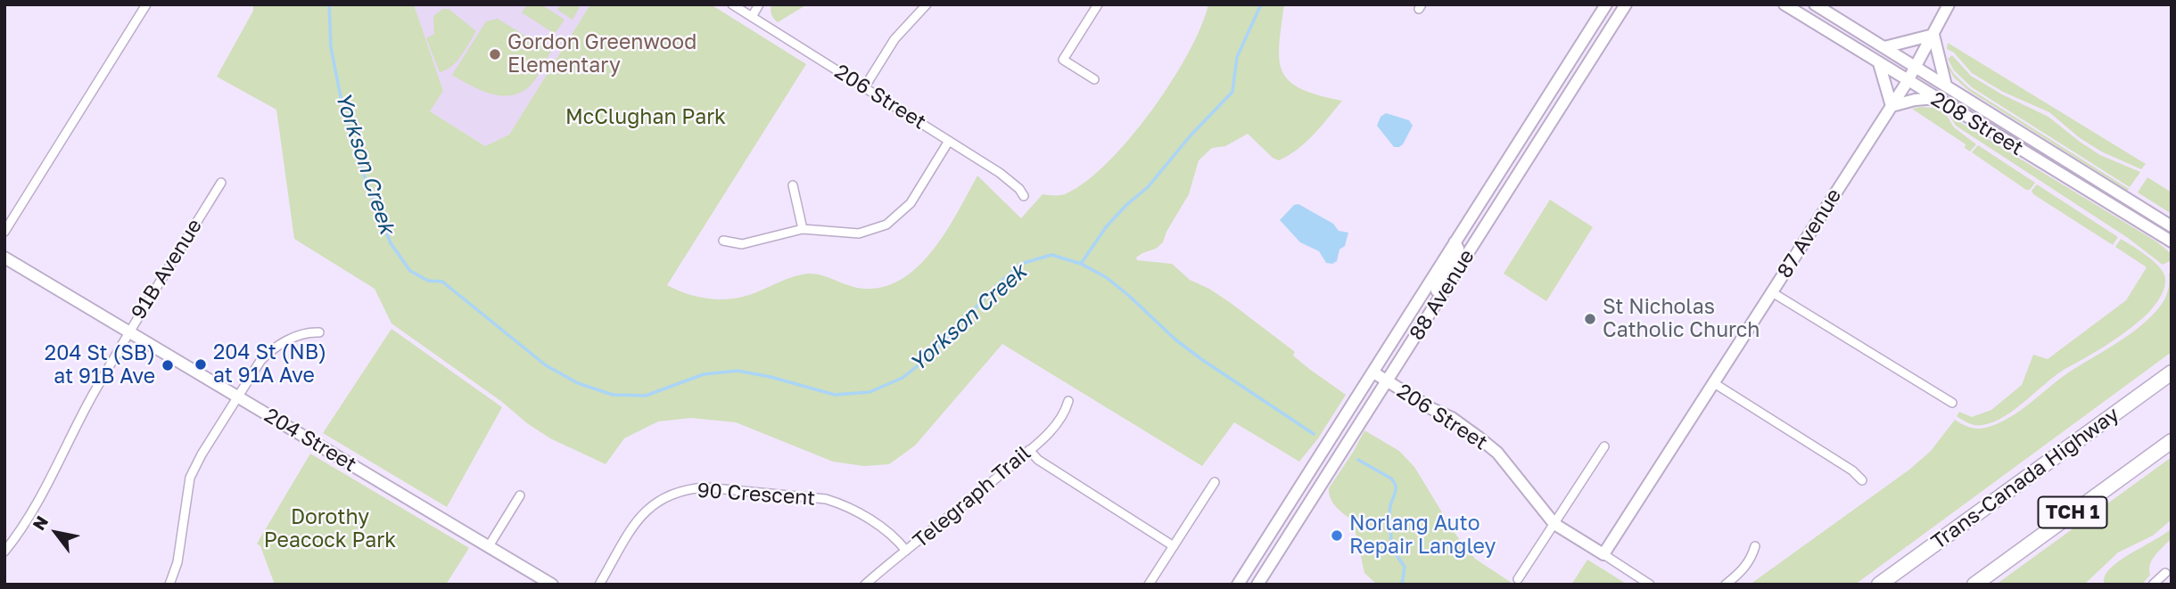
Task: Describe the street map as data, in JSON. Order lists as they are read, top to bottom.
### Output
{
  "streets": {
    "highway": ["Trans-Canada Highway", "TCH 1"],
    "main road": [
      "206 Street",
      "208 Street",
      "87 Avenue",
      "88 Avenue",
      "204 Street"
    ],
    "street": ["91B Avenue", "90 Crescent", "Telegraph Trail"]
  },
  "crossings": [
    ["206 Street", "87 Avenue"],
    ["206 Street", "88 Avenue"],
    ["208 Street", "87 Avenue"],
    ["91B Avenue", "204 Street"],
    ["90 Crescent", "Telegraph Trail"]
  ],
  "water": ["Yorkson Creek"],
  "parks": ["McClughan Park", "Dorothy Peacock Park"],
  "places": [
    "Gordon Greenwood Elementary",
    "St Nicholas Catholic Church",
    "204 St (NB) at 91A Ave",
    "204 St (SB) at 91B Ave",
    "Norlang Auto Repair Langley"
  ],
  "north": "top left"
}
